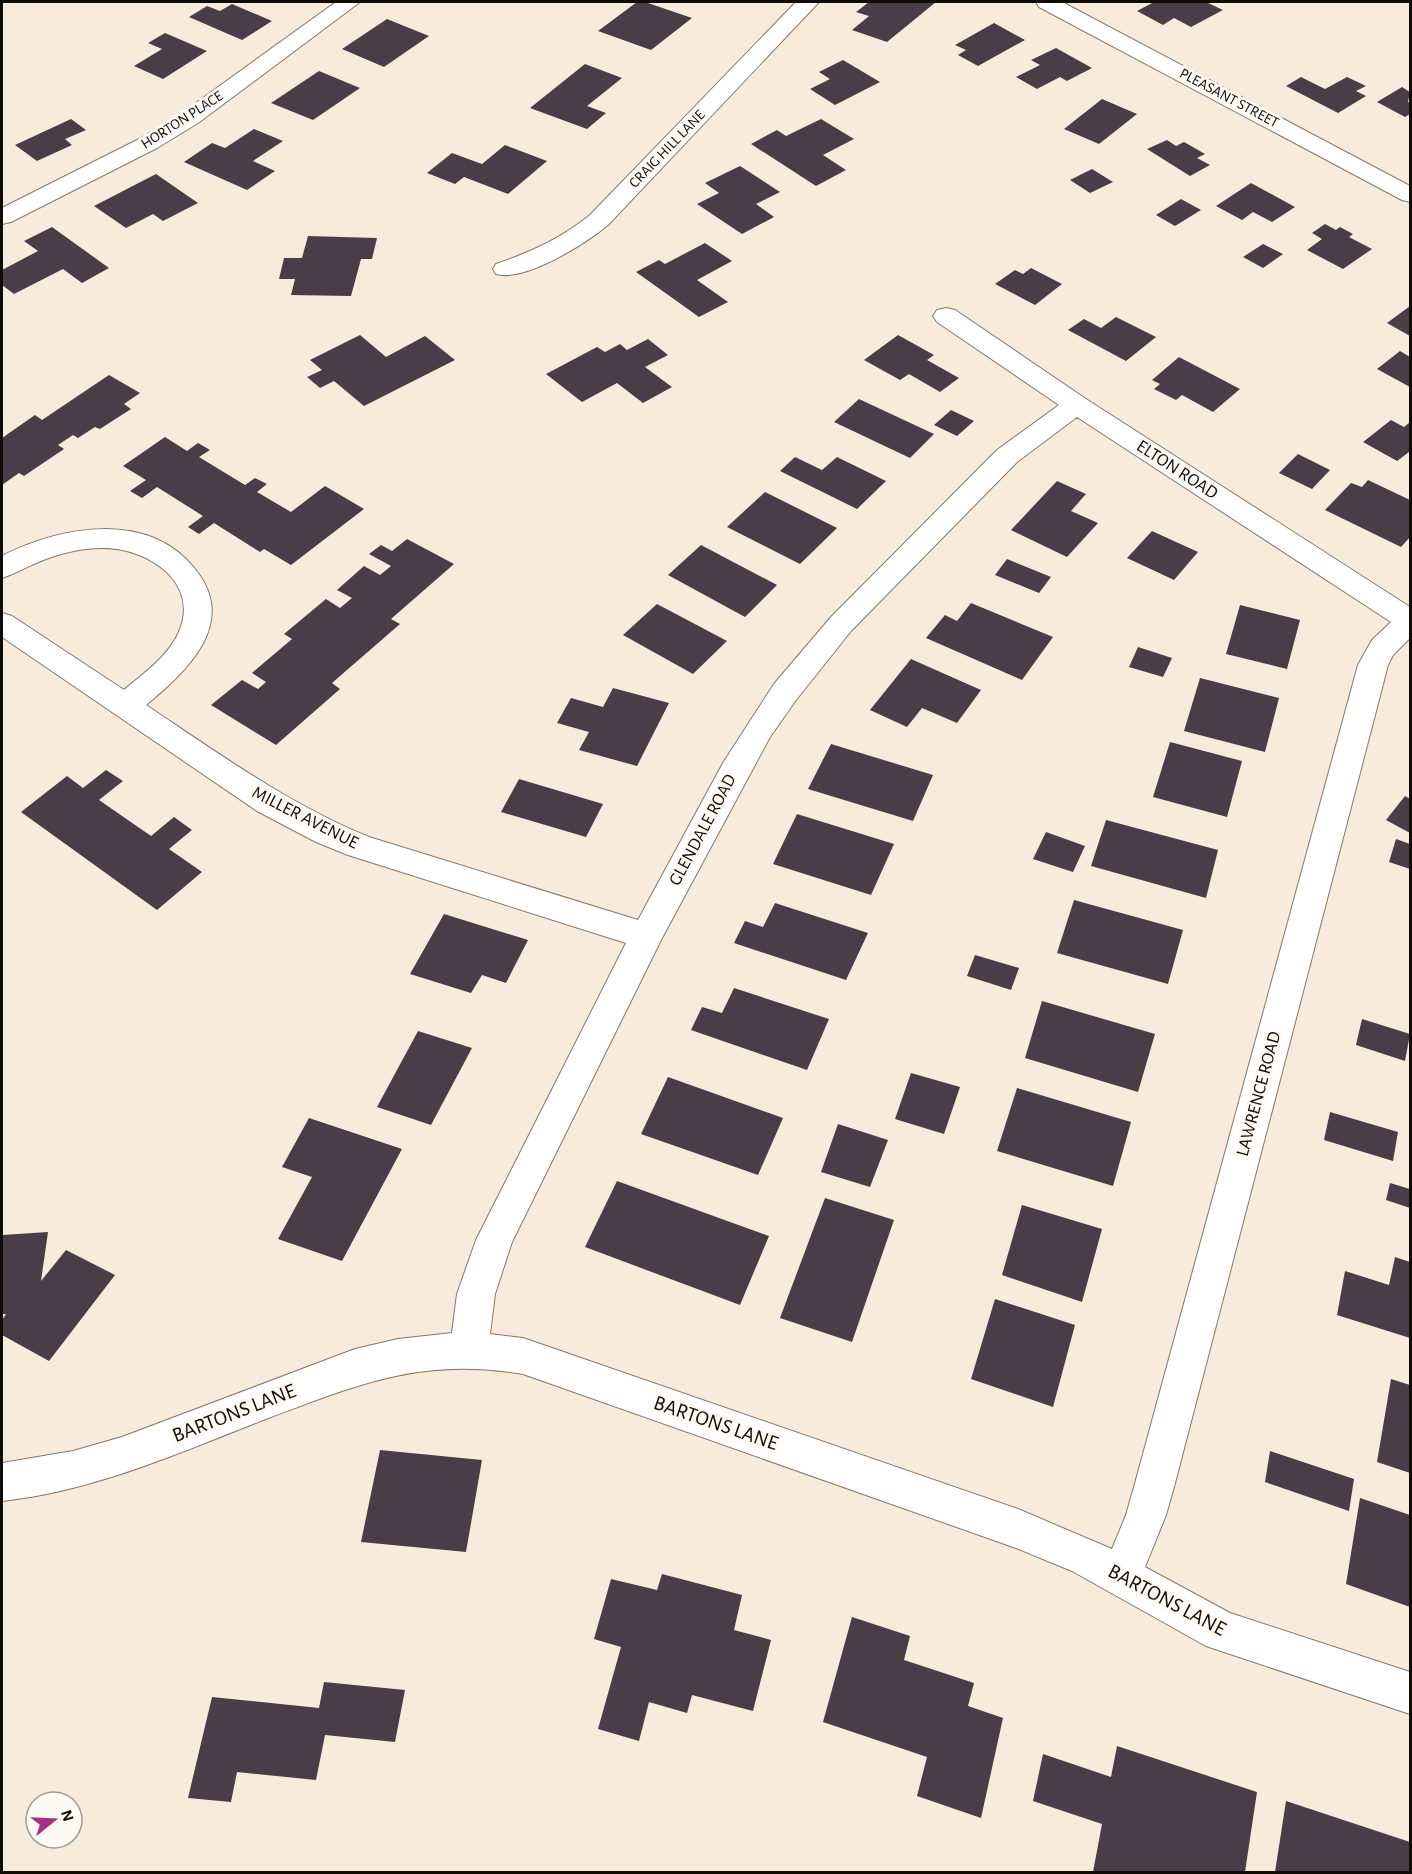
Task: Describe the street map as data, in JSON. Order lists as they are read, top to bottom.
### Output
{
  "streets": {
    "street": [
      "PLEASANT STREET",
      "HORTON PLACE",
      "CRAIG HILL LANE",
      "ELTON ROAD",
      "MILLER AVENUE",
      "GLENDALE ROAD",
      "LAWRENCE ROAD",
      "BARTONS LANE"
    ]
  },
  "crossings": [
    ["ELTON ROAD", "GLENDALE ROAD"],
    ["ELTON ROAD", "LAWRENCE ROAD"],
    ["MILLER AVENUE", "GLENDALE ROAD"],
    ["GLENDALE ROAD", "BARTONS LANE"],
    ["LAWRENCE ROAD", "BARTONS LANE"]
  ],
  "north": "right"
}
